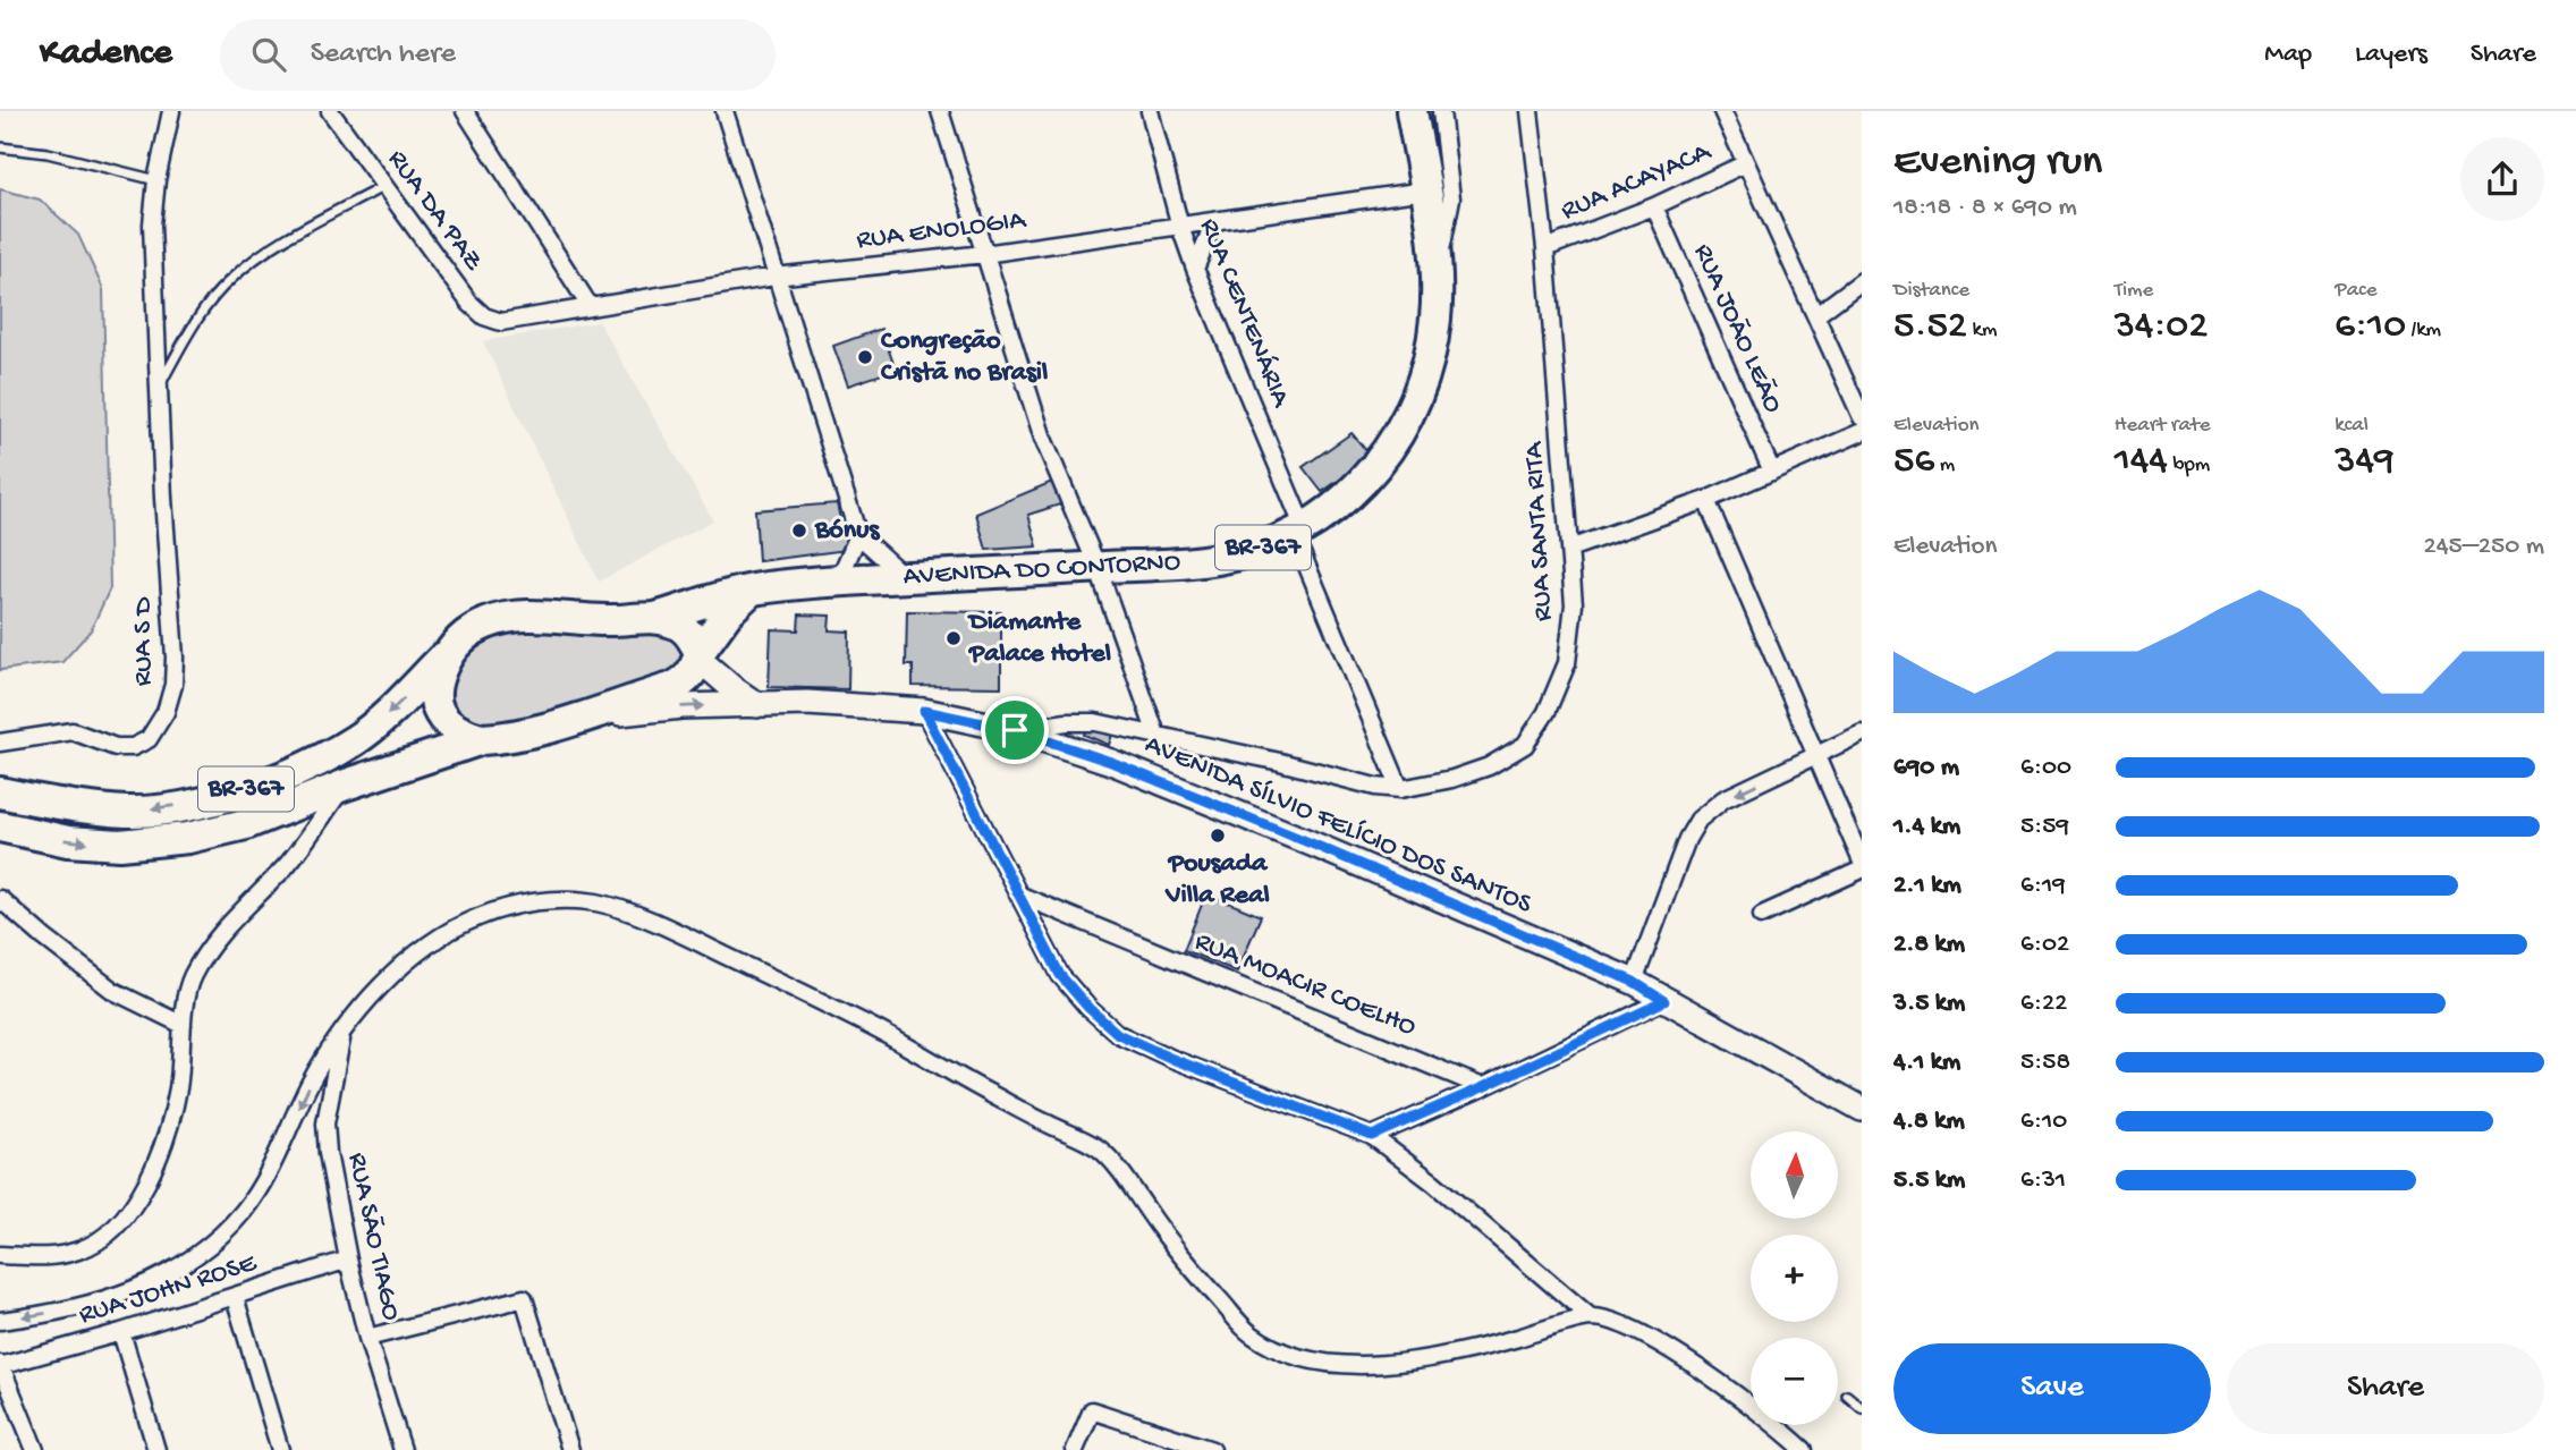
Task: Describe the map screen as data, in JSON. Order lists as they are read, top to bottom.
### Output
{
  "streets": {
    "highway": ["BR-367", "AVENIDA DO CONTORNO"],
    "main road": ["AVENIDA SÍLVIO FELÍCIO DOS SANTOS"],
    "street": [
      "RUA ACAYACA",
      "RUA DA PAZ",
      "RUA ENOLOGIA",
      "RUA CENTENÁRIA",
      "RUA JOÃO LEÃO",
      "RUA SANTA RITA",
      "RUA S D",
      "RUA MOACIR COELHO",
      "RUA SÃO TIAGO",
      "RUA JOHN ROSE"
    ]
  },
  "crossings": [
    ["RUA ACAYACA", "RUA JOÃO LEÃO"],
    ["RUA ACAYACA", "RUA SANTA RITA"],
    ["RUA DA PAZ", "RUA ENOLOGIA"],
    ["RUA ENOLOGIA", "RUA CENTENÁRIA"],
    ["RUA ENOLOGIA", "AVENIDA DO CONTORNO"],
    ["RUA CENTENÁRIA", "RUA SANTA RITA"],
    ["RUA CENTENÁRIA", "AVENIDA DO CONTORNO"],
    ["RUA SANTA RITA", "AVENIDA SÍLVIO FELÍCIO DOS SANTOS"],
    ["BR-367", "AVENIDA DO CONTORNO"],
    ["BR-367", "AVENIDA SÍLVIO FELÍCIO DOS SANTOS"],
    ["RUA SÃO TIAGO", "RUA JOHN ROSE"]
  ],
  "places": [
    "Congreção Cristã no Brasil",
    "Bónus",
    "Diamante Palace Hotel",
    "Pousada Villa Real"
  ],
  "north": "top",
  "page": {
    "header": "Kadence",
    "search": "Search here",
    "nav": ["Map", "Layers", "Share"],
    "heading": ["Evening run", "18:18 · 8 × 690 m"],
    "stats": [
      ["Distance", "5.52 km"],
      ["Time", "34:02"],
      ["Pace", "6:10 /km"],
      ["Elevation", "56 m"],
      ["Heart rate", "144 bpm"],
      ["kcal", "349"]
    ],
    "chart": ["Elevation", "245–250 m"],
    "list": [
      {
        "name": "690 m",
        "note": "6:00"
      },
      {
        "name": "1.4 km",
        "note": "5:59"
      },
      {
        "name": "2.1 km",
        "note": "6:19"
      },
      {
        "name": "2.8 km",
        "note": "6:02"
      },
      {
        "name": "3.5 km",
        "note": "6:22"
      },
      {
        "name": "4.1 km",
        "note": "5:58"
      },
      {
        "name": "4.8 km",
        "note": "6:10"
      },
      {
        "name": "5.5 km",
        "note": "6:31"
      }
    ],
    "map_buttons": ["+", "−"],
    "buttons": ["Save", "Share"]
  }
}
